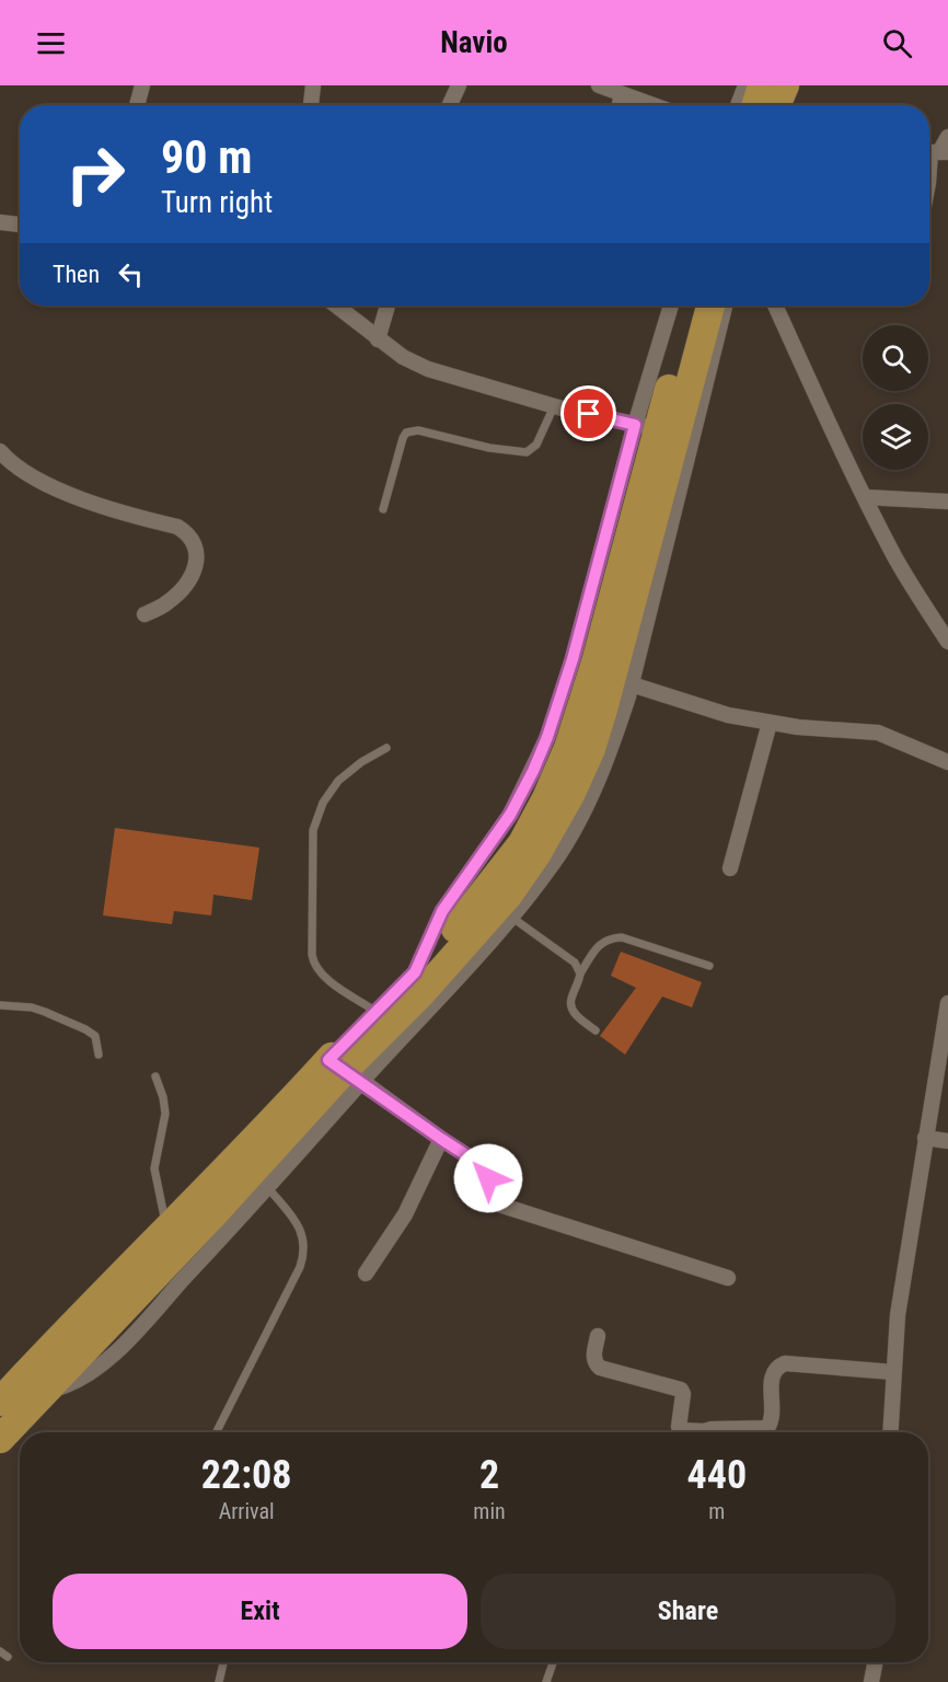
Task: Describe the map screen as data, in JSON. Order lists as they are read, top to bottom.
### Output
{
  "page": {
    "header": "Navio",
    "turn": ["90 m", "Turn right"],
    "then": "Then",
    "eta": [
      "22:08",
      "Arrival",
      "2",
      "min",
      "440",
      "m"
    ],
    "buttons": ["Exit", "Share"]
  }
}
